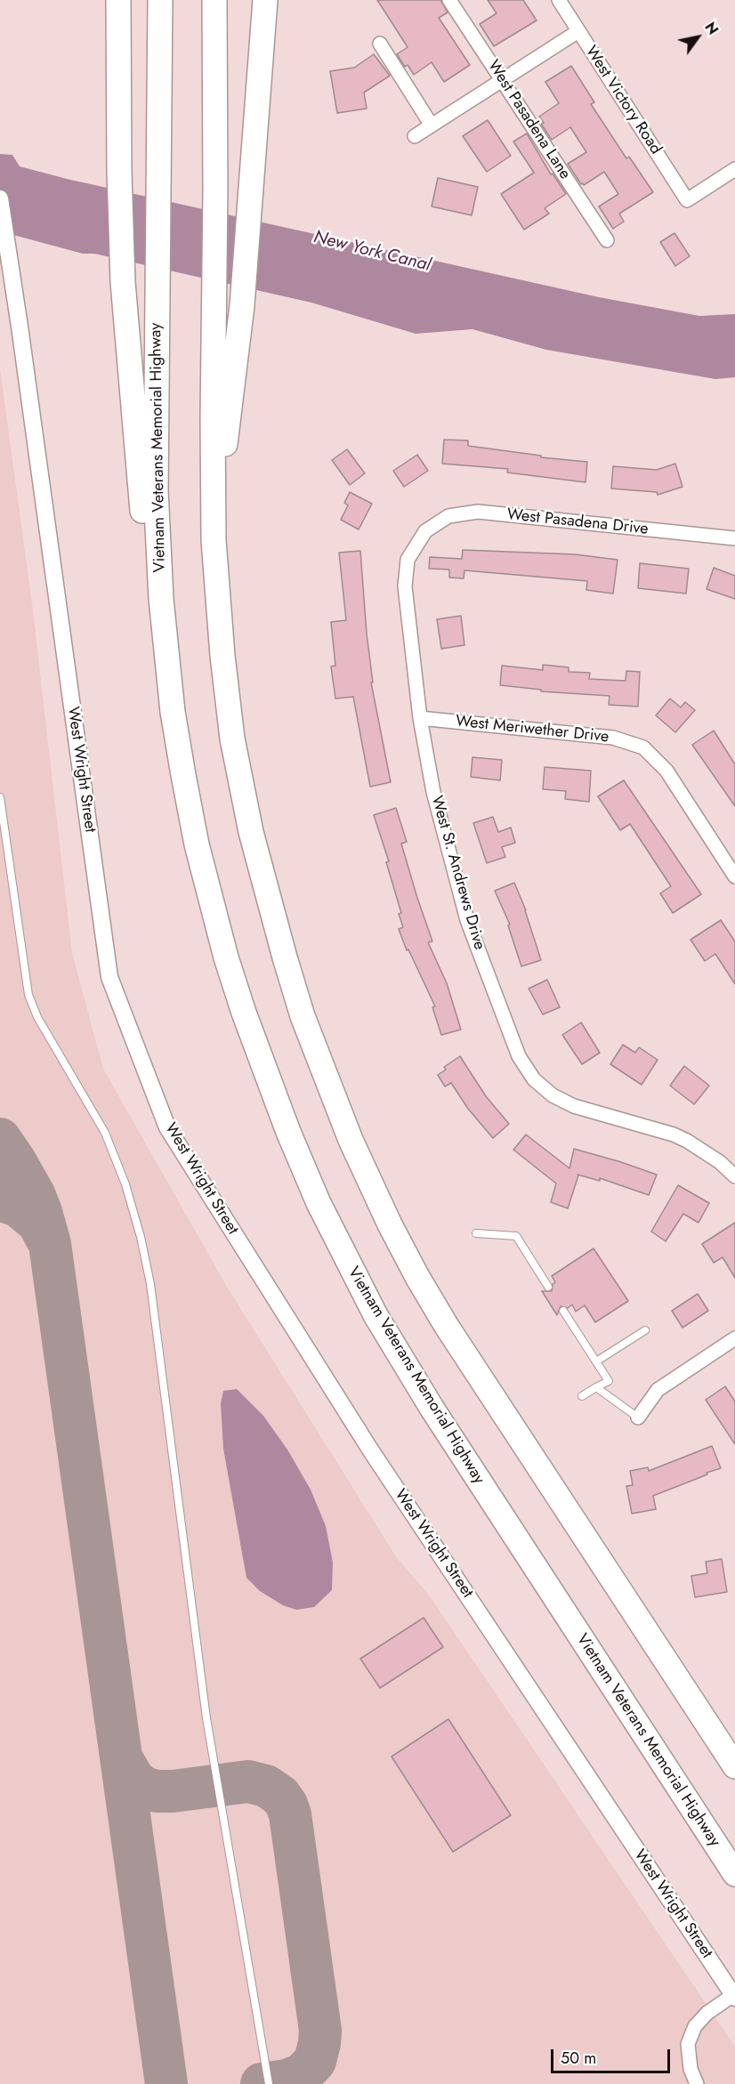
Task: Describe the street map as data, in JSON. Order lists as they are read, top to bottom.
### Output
{
  "streets": {
    "highway": ["Vietnam Veterans Memorial Highway"],
    "street": [
      "West Victory Road",
      "West Pasadena Lane",
      "West Pasadena Drive",
      "West Meriwether Drive",
      "West Wright Street",
      "West St. Andrews Drive"
    ]
  },
  "crossings": [
    ["West Pasadena Drive", "West St. Andrews Drive"],
    ["West Meriwether Drive", "West St. Andrews Drive"]
  ],
  "water": ["New York Canal"],
  "scale_bar": "50 m",
  "north": "top right"
}
